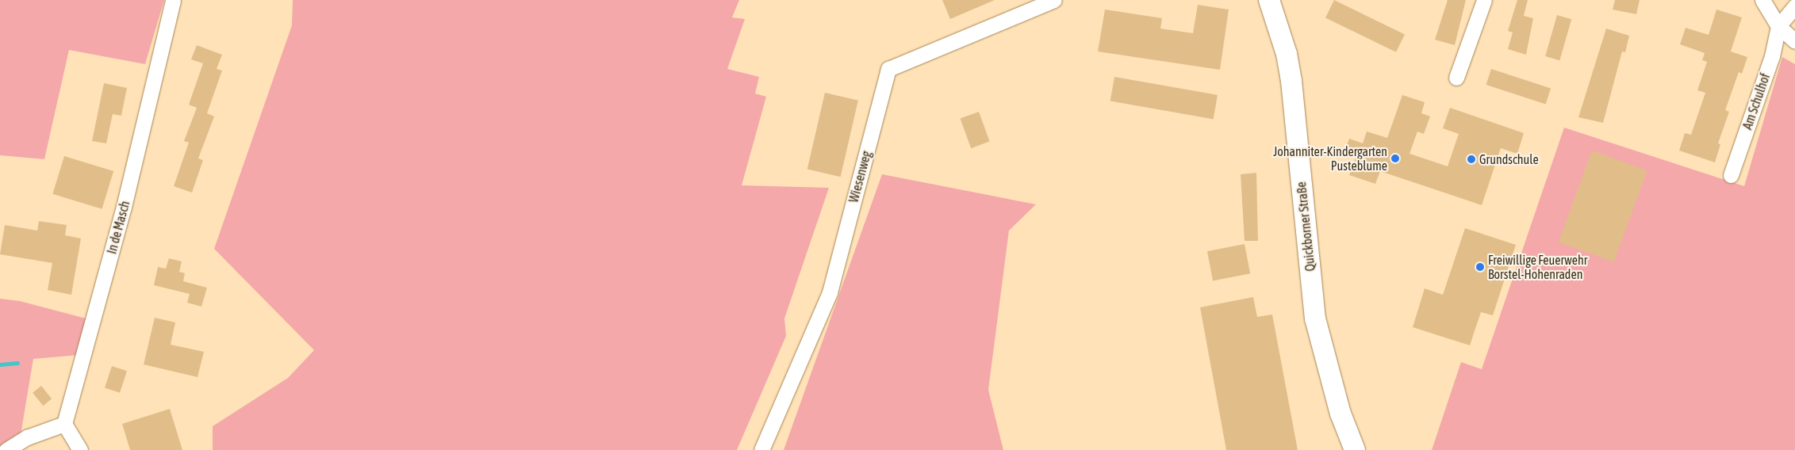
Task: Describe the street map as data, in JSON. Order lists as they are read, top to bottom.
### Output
{
  "streets": {
    "main road": ["Quickborner Straße"],
    "street": ["Am Schulhof", "Wiesenweg", "In de Masch"]
  },
  "places": ["Johanniter-Kindergarten Pusteblume", "Grundschule", "Freiwillige Feuerwehr Borstel-Hohenraden"]
}
